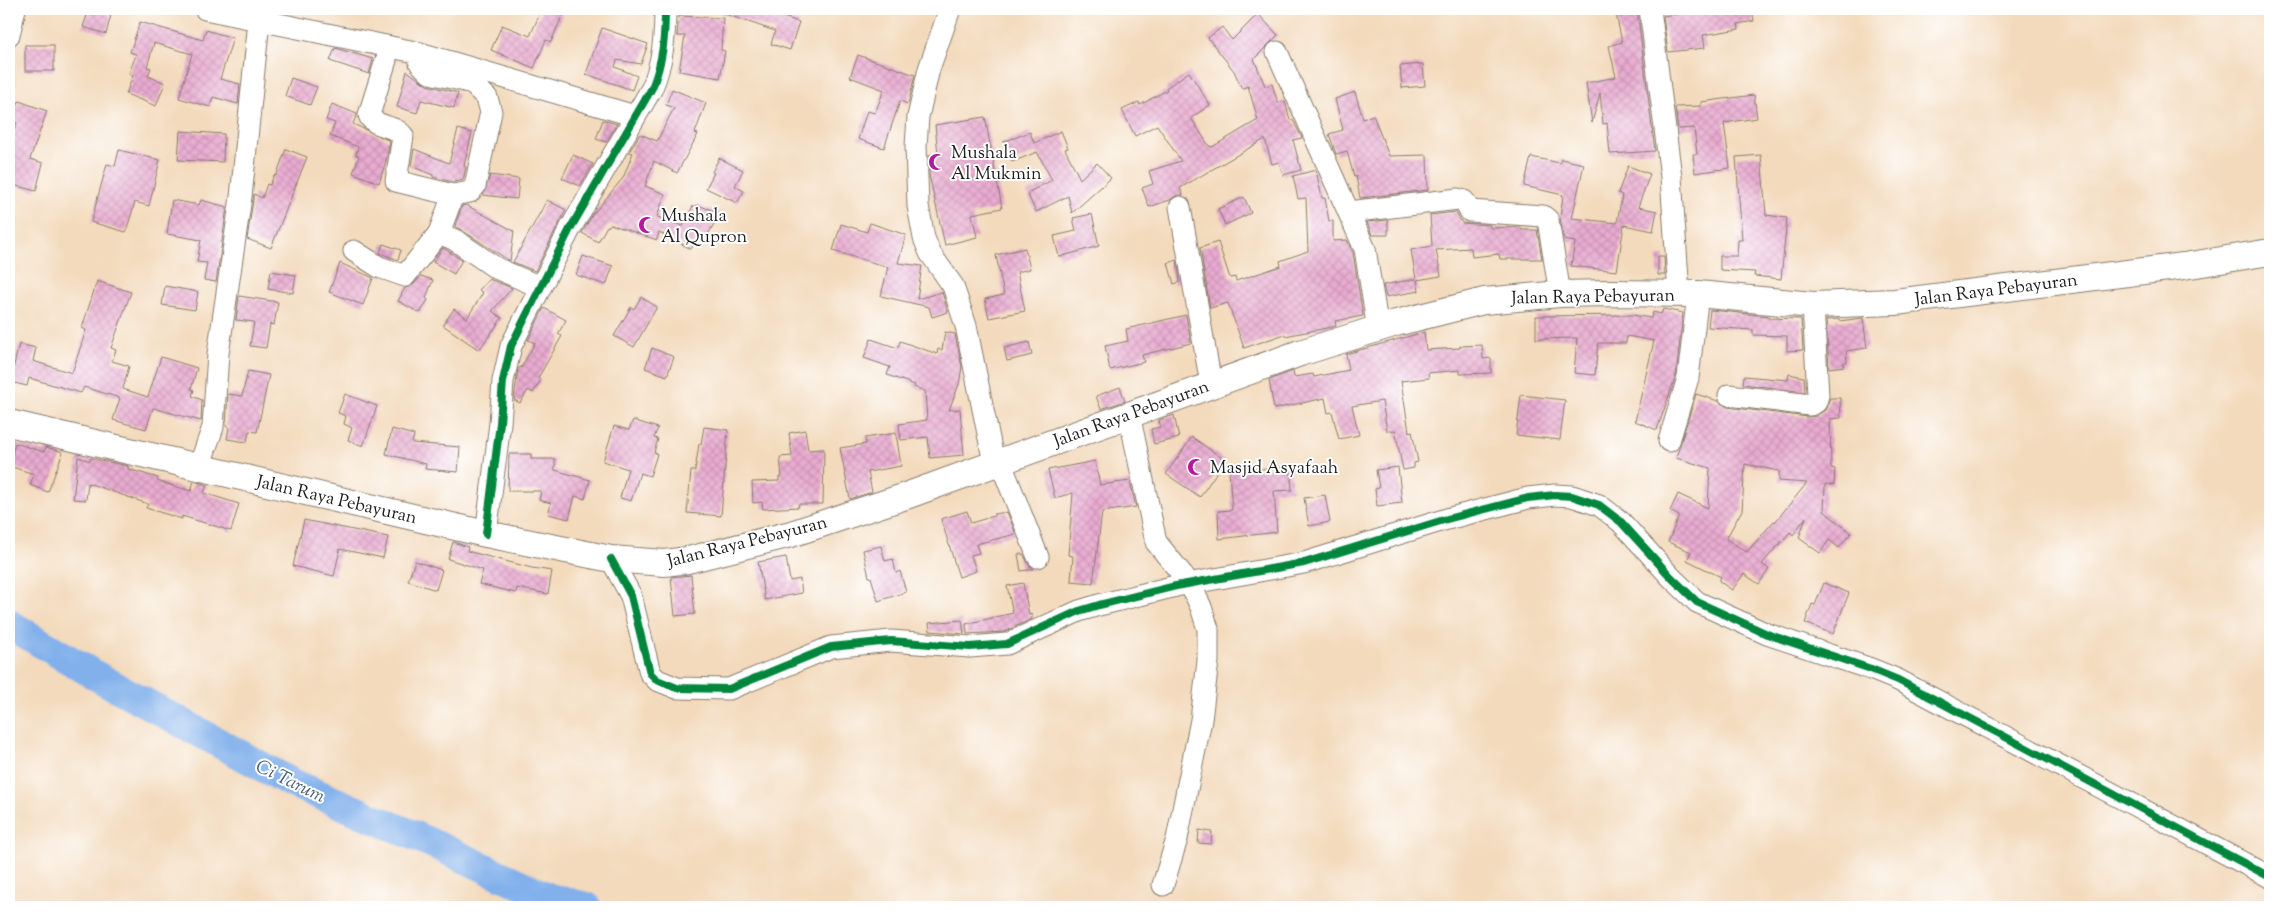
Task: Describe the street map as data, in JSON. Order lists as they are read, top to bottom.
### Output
{
  "streets": {
    "main road": ["Jalan Raya Pebayuran"]
  },
  "water": ["Ci Tarum"],
  "places": {
    "mosque": ["Mushala Al Mukmin", "Mushala Al Qupron", "Masjid Asyafaah"]
  }
}
